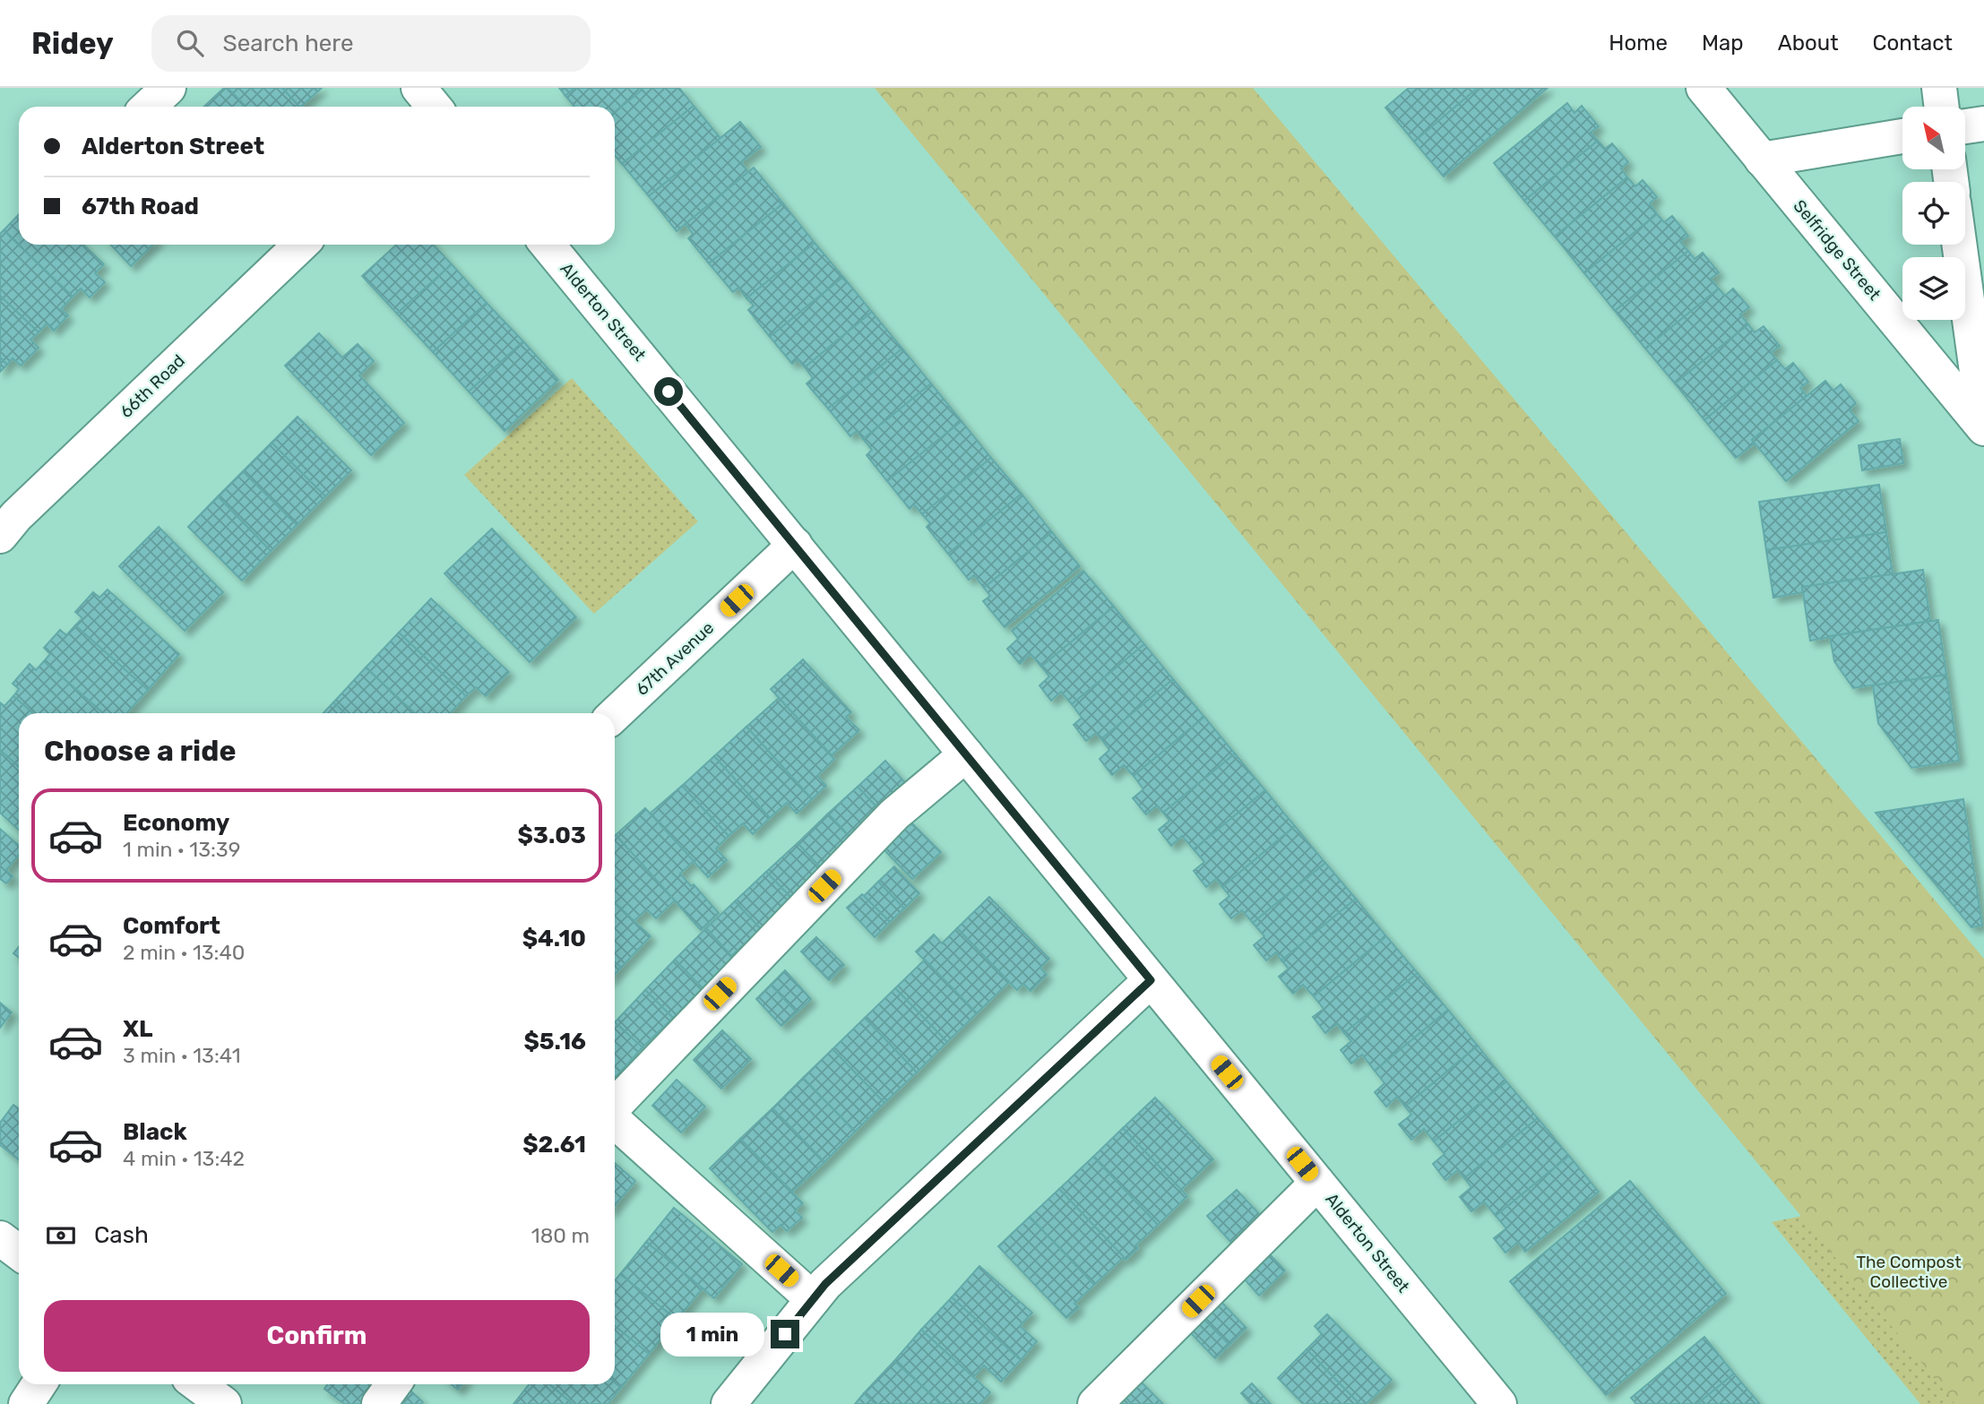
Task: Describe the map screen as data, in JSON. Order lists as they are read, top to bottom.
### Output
{
  "streets": {
    "street": [
      "Selfridge Street",
      "Alderton Street",
      "66th Road",
      "67th Avenue"
    ]
  },
  "crossings": [
    ["Alderton Street", "67th Avenue"]
  ],
  "parks": ["The Compost Collective"],
  "north": "top left",
  "page": {
    "header": "Ridey",
    "search": "Search here",
    "nav": [
      "Home",
      "Map",
      "About",
      "Contact"
    ],
    "banner": ["Alderton Street", "67th Road"],
    "heading": "Choose a ride",
    "list": [
      {
        "name": "Economy",
        "note": "1 min · 13:39",
        "value": "$3.03"
      },
      {
        "name": "Comfort",
        "note": "2 min · 13:40",
        "value": "$4.10"
      },
      {
        "name": "XL",
        "note": "3 min · 13:41",
        "value": "$5.16"
      },
      {
        "name": "Black",
        "note": "4 min · 13:42",
        "value": "$2.61"
      }
    ],
    "pay": ["Cash", "180 m"],
    "buttons": "Confirm",
    "bubble": "1 min"
  }
}
